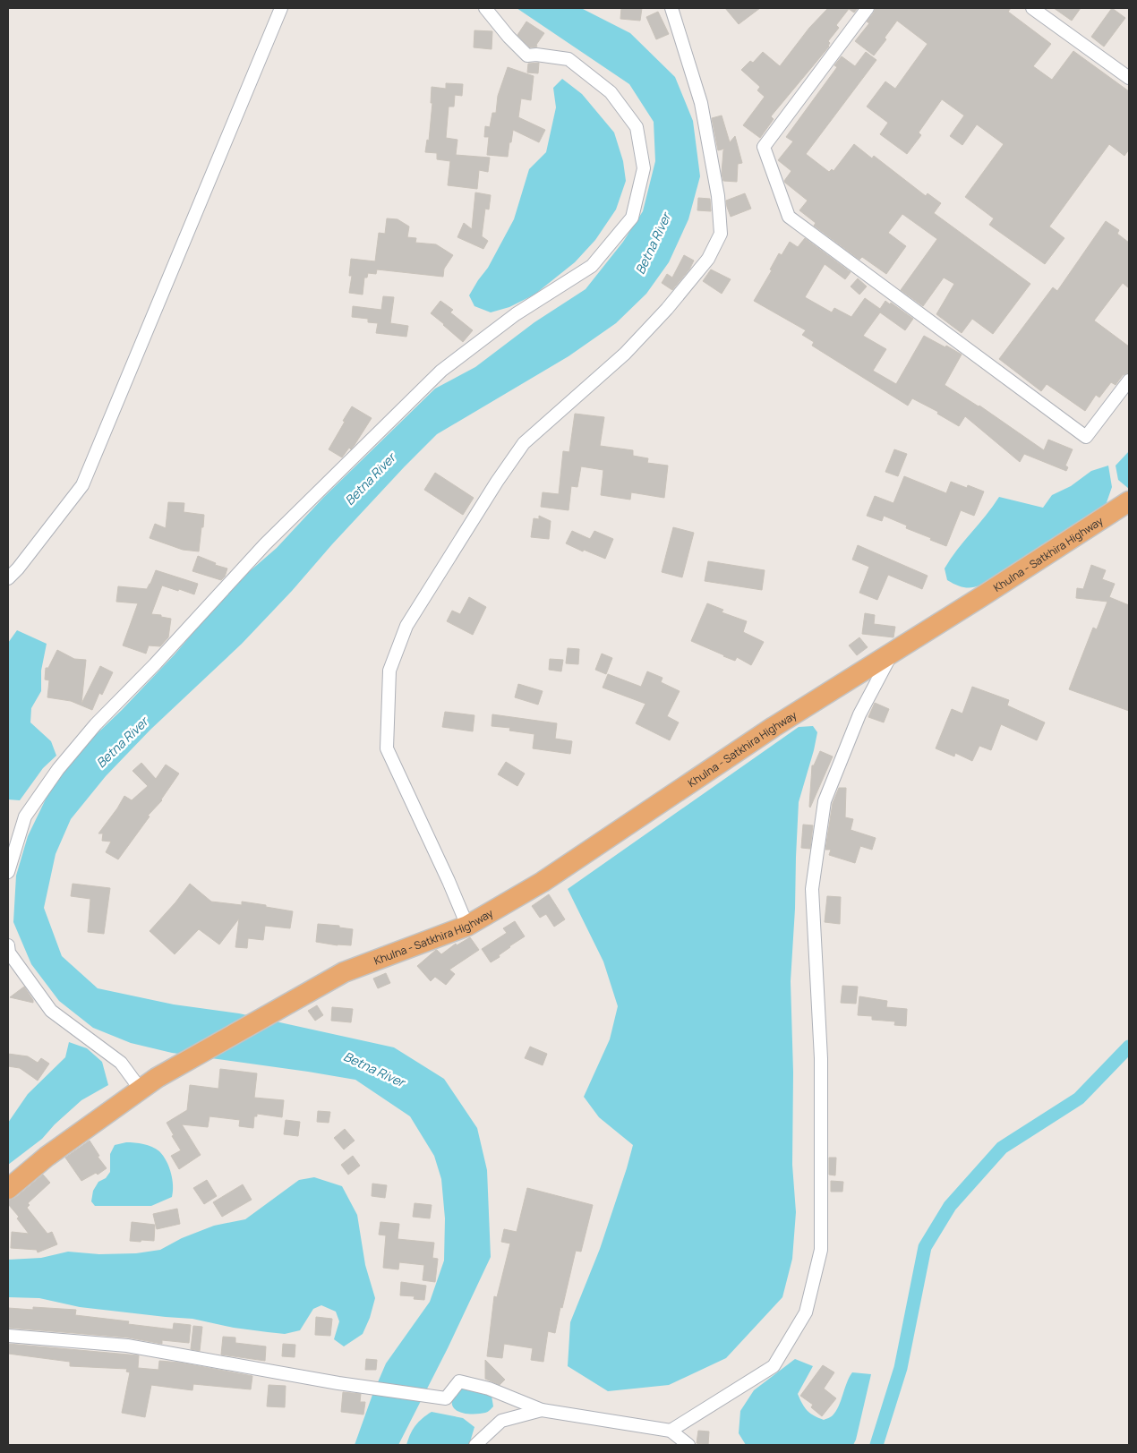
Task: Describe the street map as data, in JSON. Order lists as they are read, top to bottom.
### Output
{
  "streets": {
    "highway": ["Khulna - Satkhira Highway"]
  },
  "water": ["Betna River"]
}
